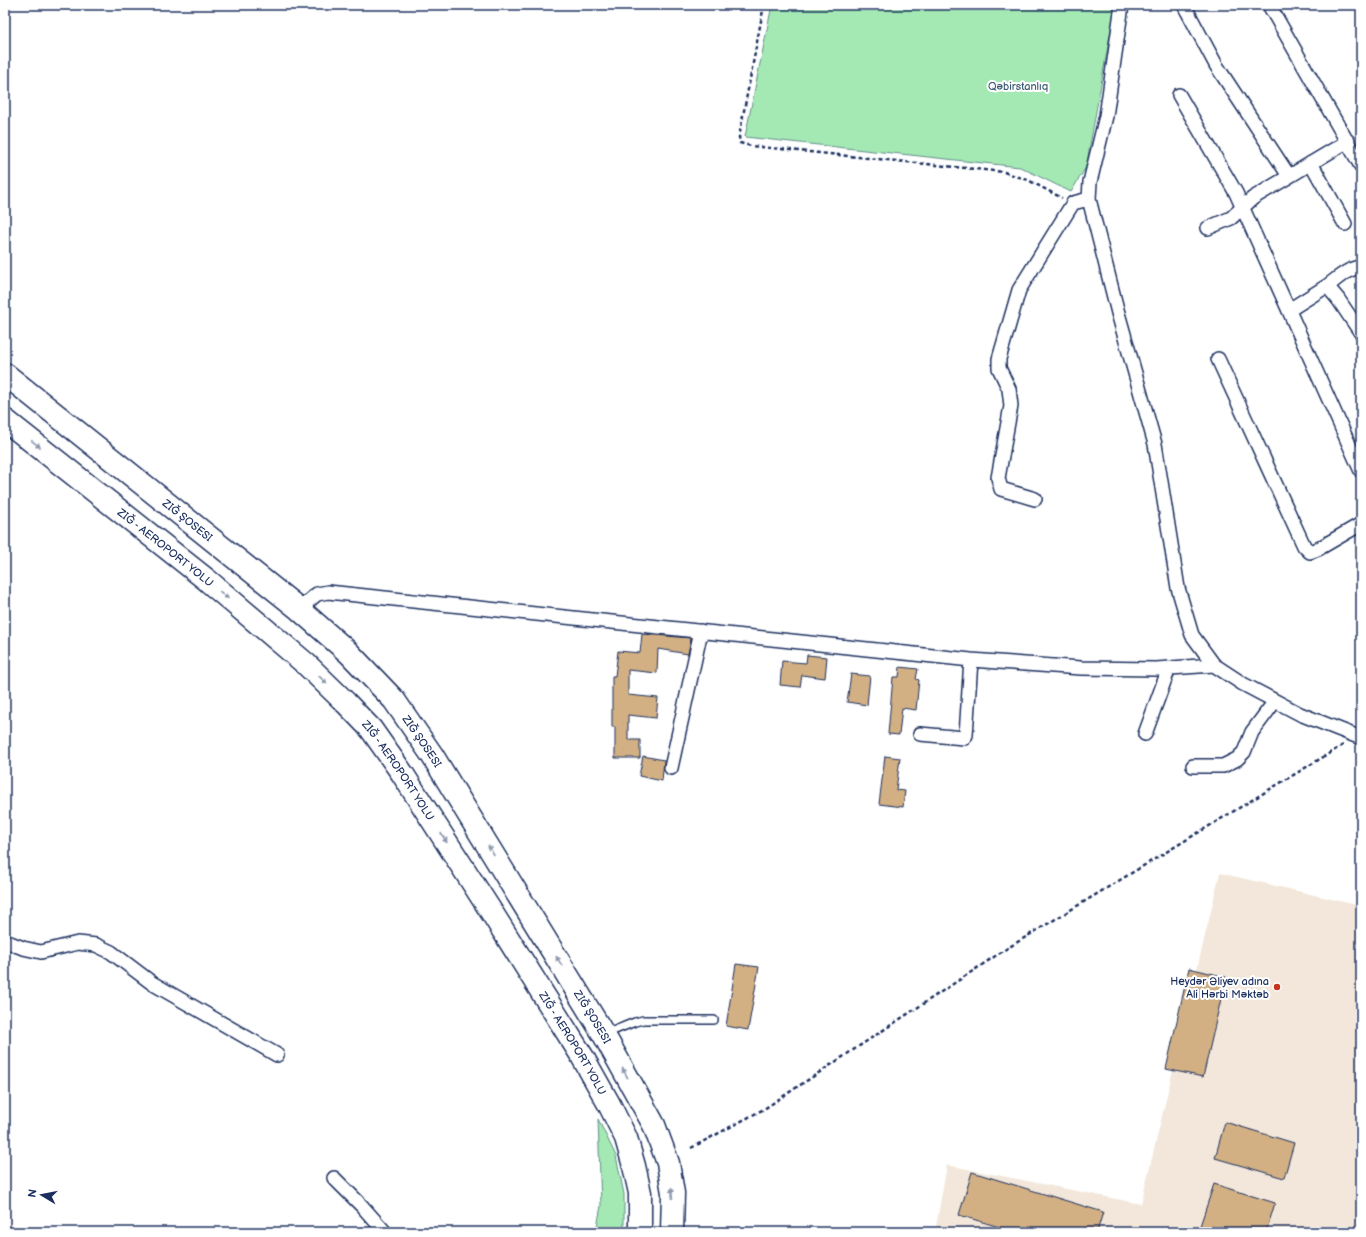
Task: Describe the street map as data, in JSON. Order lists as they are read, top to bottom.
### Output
{
  "parks": ["Qəbirstanlıq"],
  "places": ["Heydər Əliyev adına Ali Hərbi Məktəb"],
  "north": "left"
}
